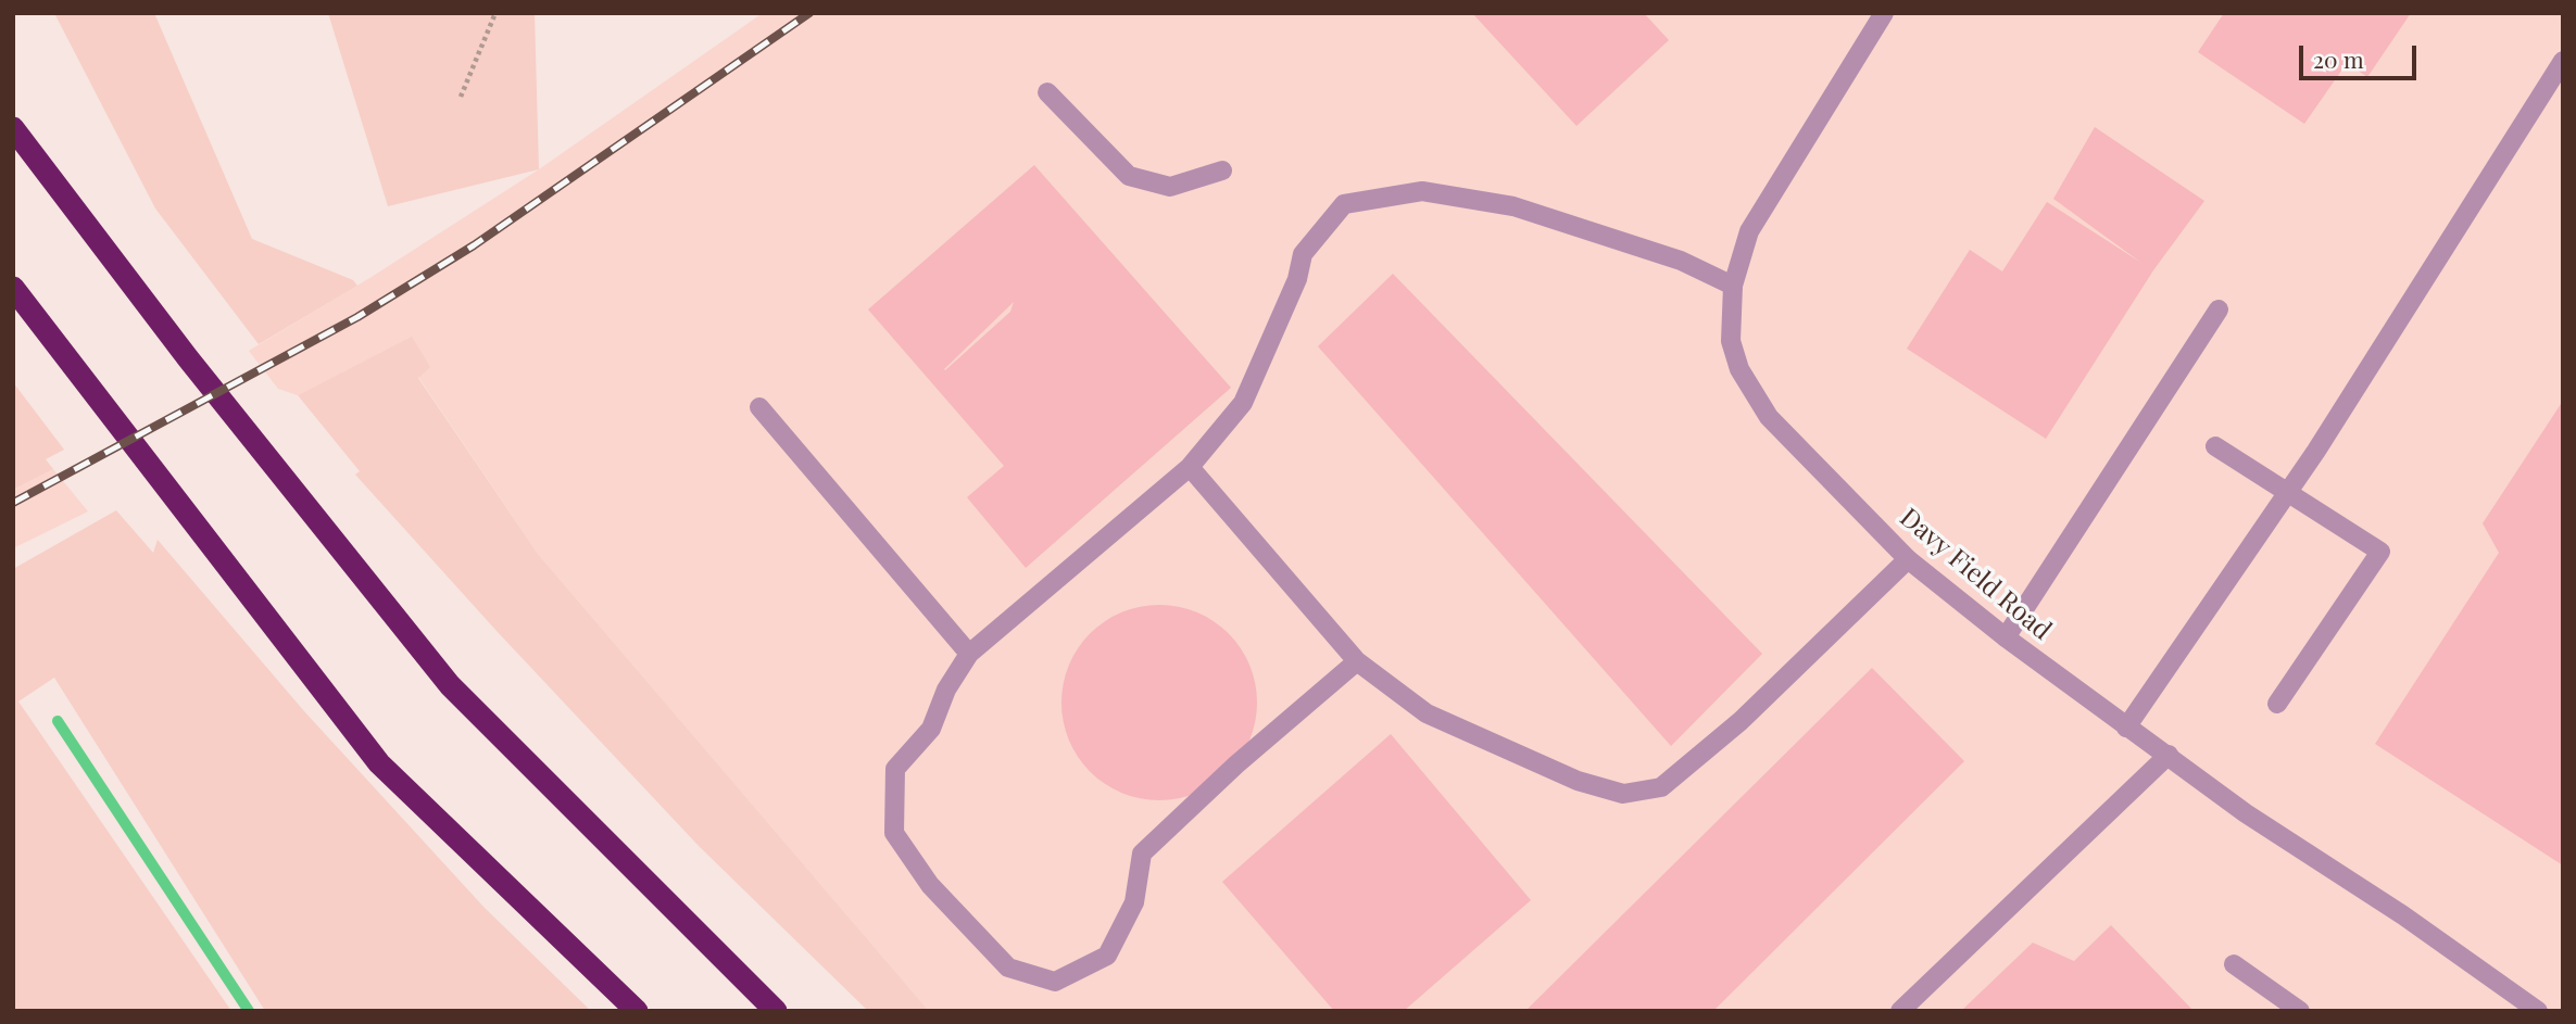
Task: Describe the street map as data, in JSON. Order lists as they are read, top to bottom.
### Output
{
  "streets": {
    "street": ["Davy Field Road"]
  },
  "scale_bar": "20 m"
}
